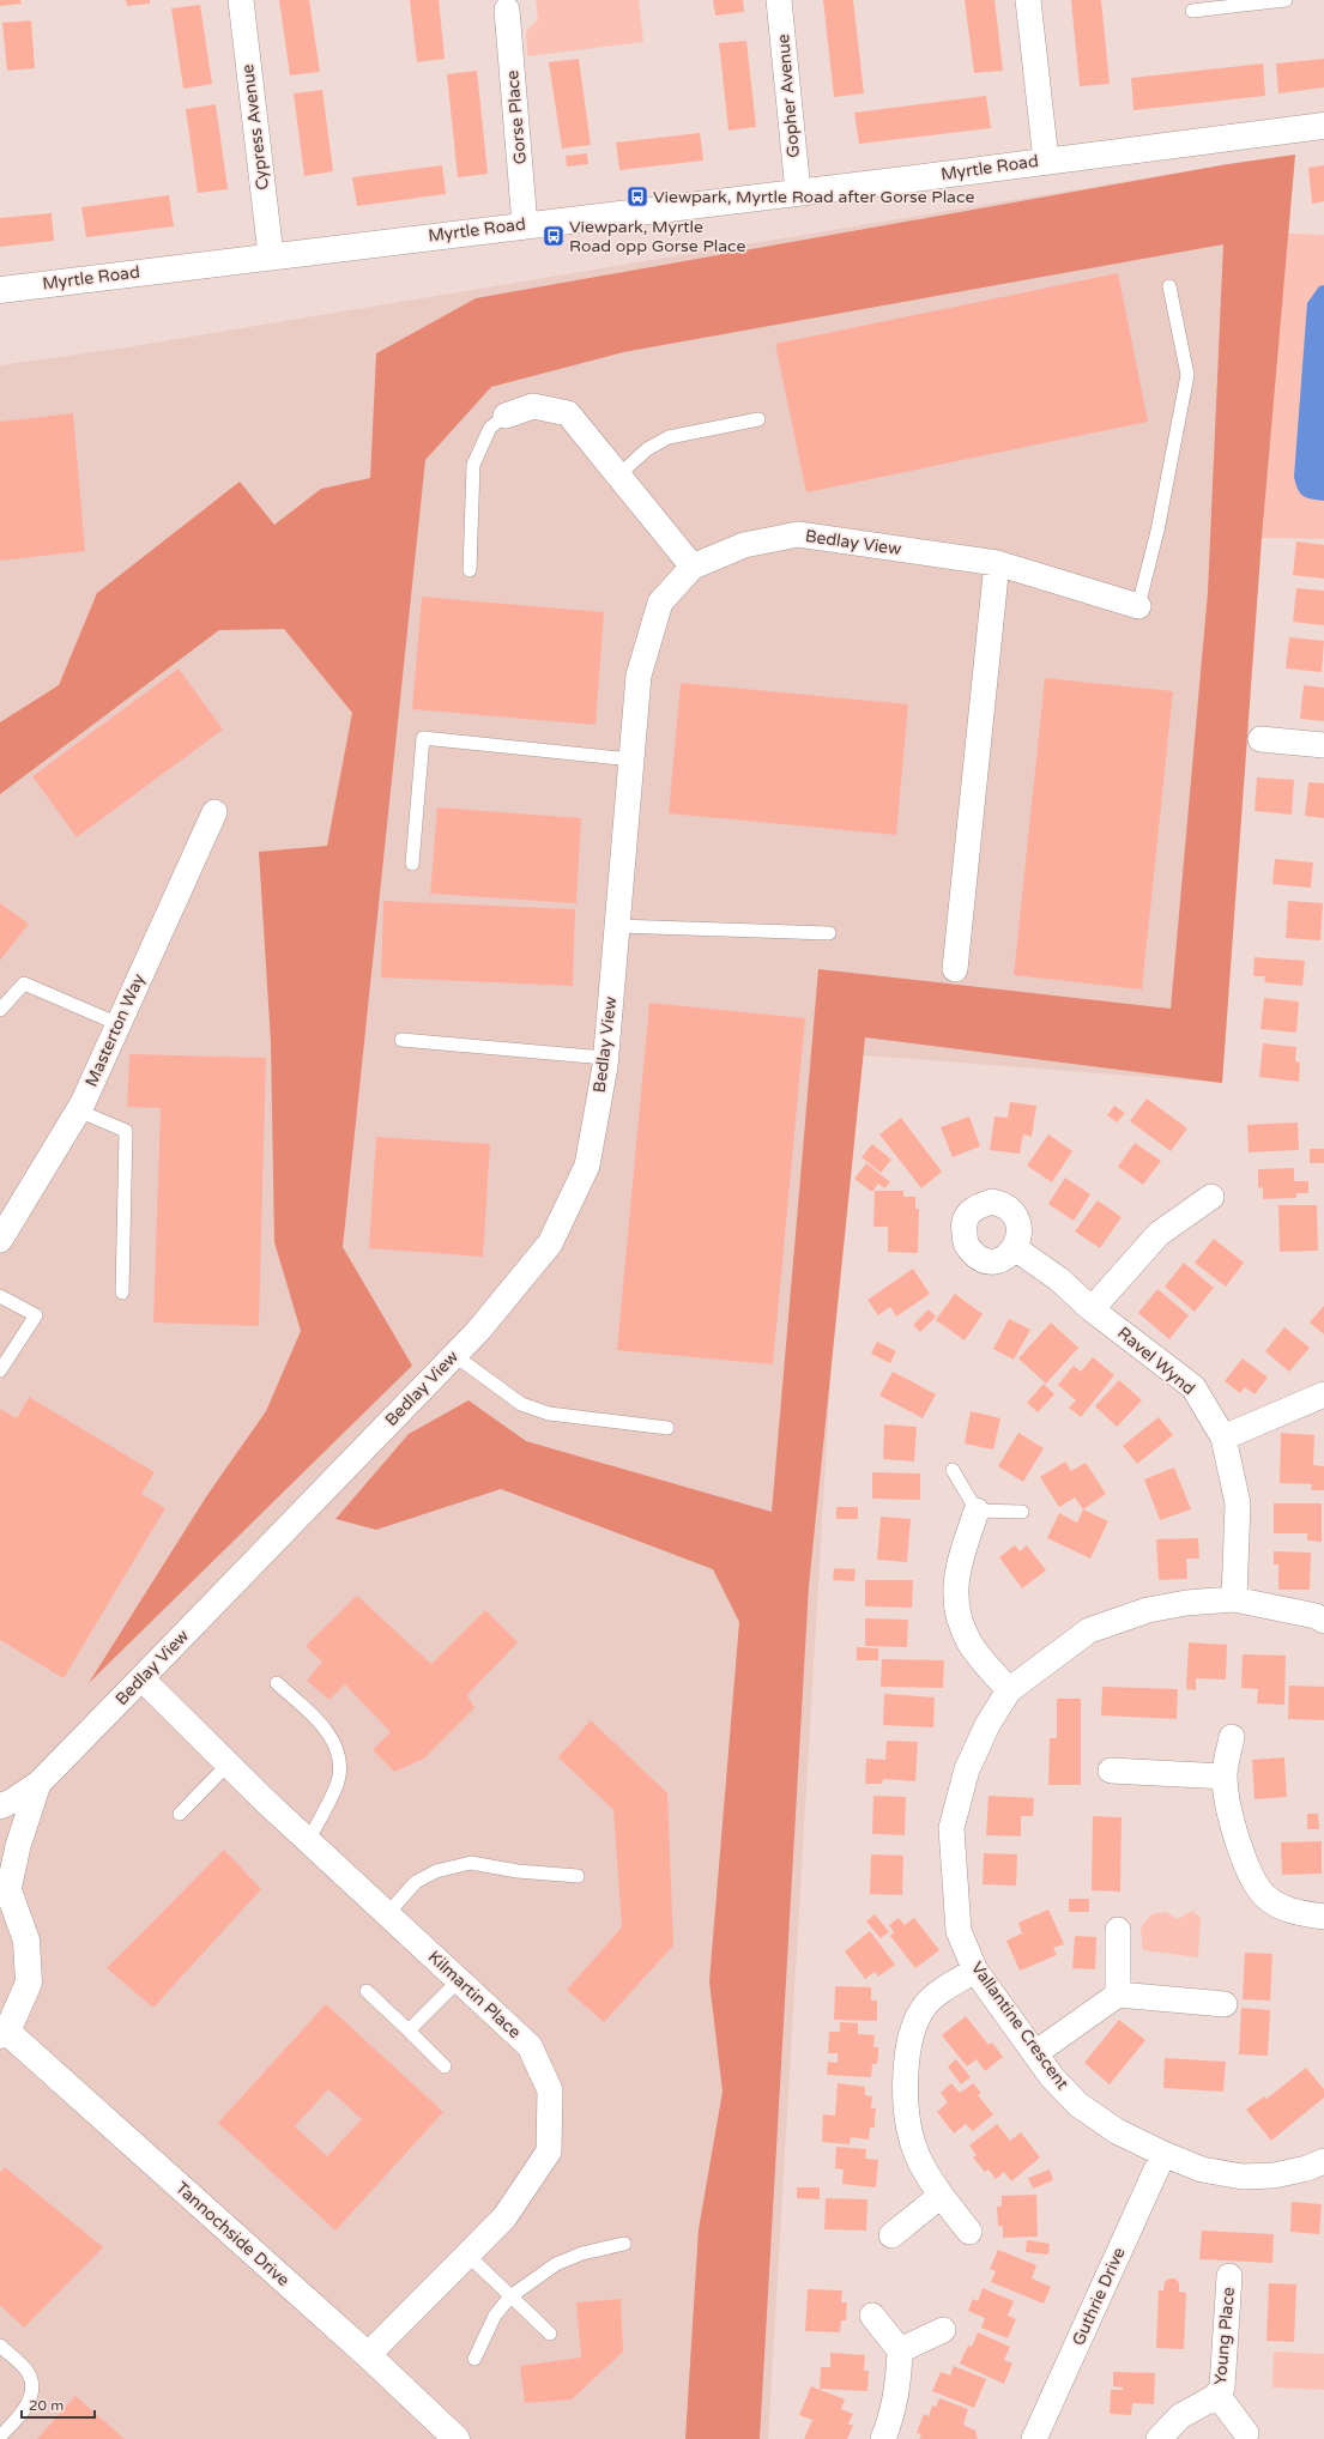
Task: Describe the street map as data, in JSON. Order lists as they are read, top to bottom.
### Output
{
  "streets": {
    "street": [
      "Gopher Avenue",
      "Gorse Place",
      "Cypress Avenue",
      "Myrtle Road",
      "Bedlay View",
      "Masterton Way",
      "Ravel Wynd",
      "Kilmartin Place",
      "Vallantine Crescent",
      "Tannochside Drive",
      "Guthrie Drive",
      "Young Place"
    ]
  },
  "crossings": [
    ["Gopher Avenue", "Myrtle Road"],
    ["Gorse Place", "Myrtle Road"],
    ["Cypress Avenue", "Myrtle Road"],
    ["Bedlay View", "Kilmartin Place"],
    ["Bedlay View", "Tannochside Drive"],
    ["Ravel Wynd", "Vallantine Crescent"],
    ["Kilmartin Place", "Tannochside Drive"],
    ["Vallantine Crescent", "Guthrie Drive"]
  ],
  "places": {
    "bus stop": ["Viewpark, Myrtle Road after Gorse Place", "Viewpark, Myrtle Road opp Gorse Place"]
  },
  "scale_bar": "20 m"
}
